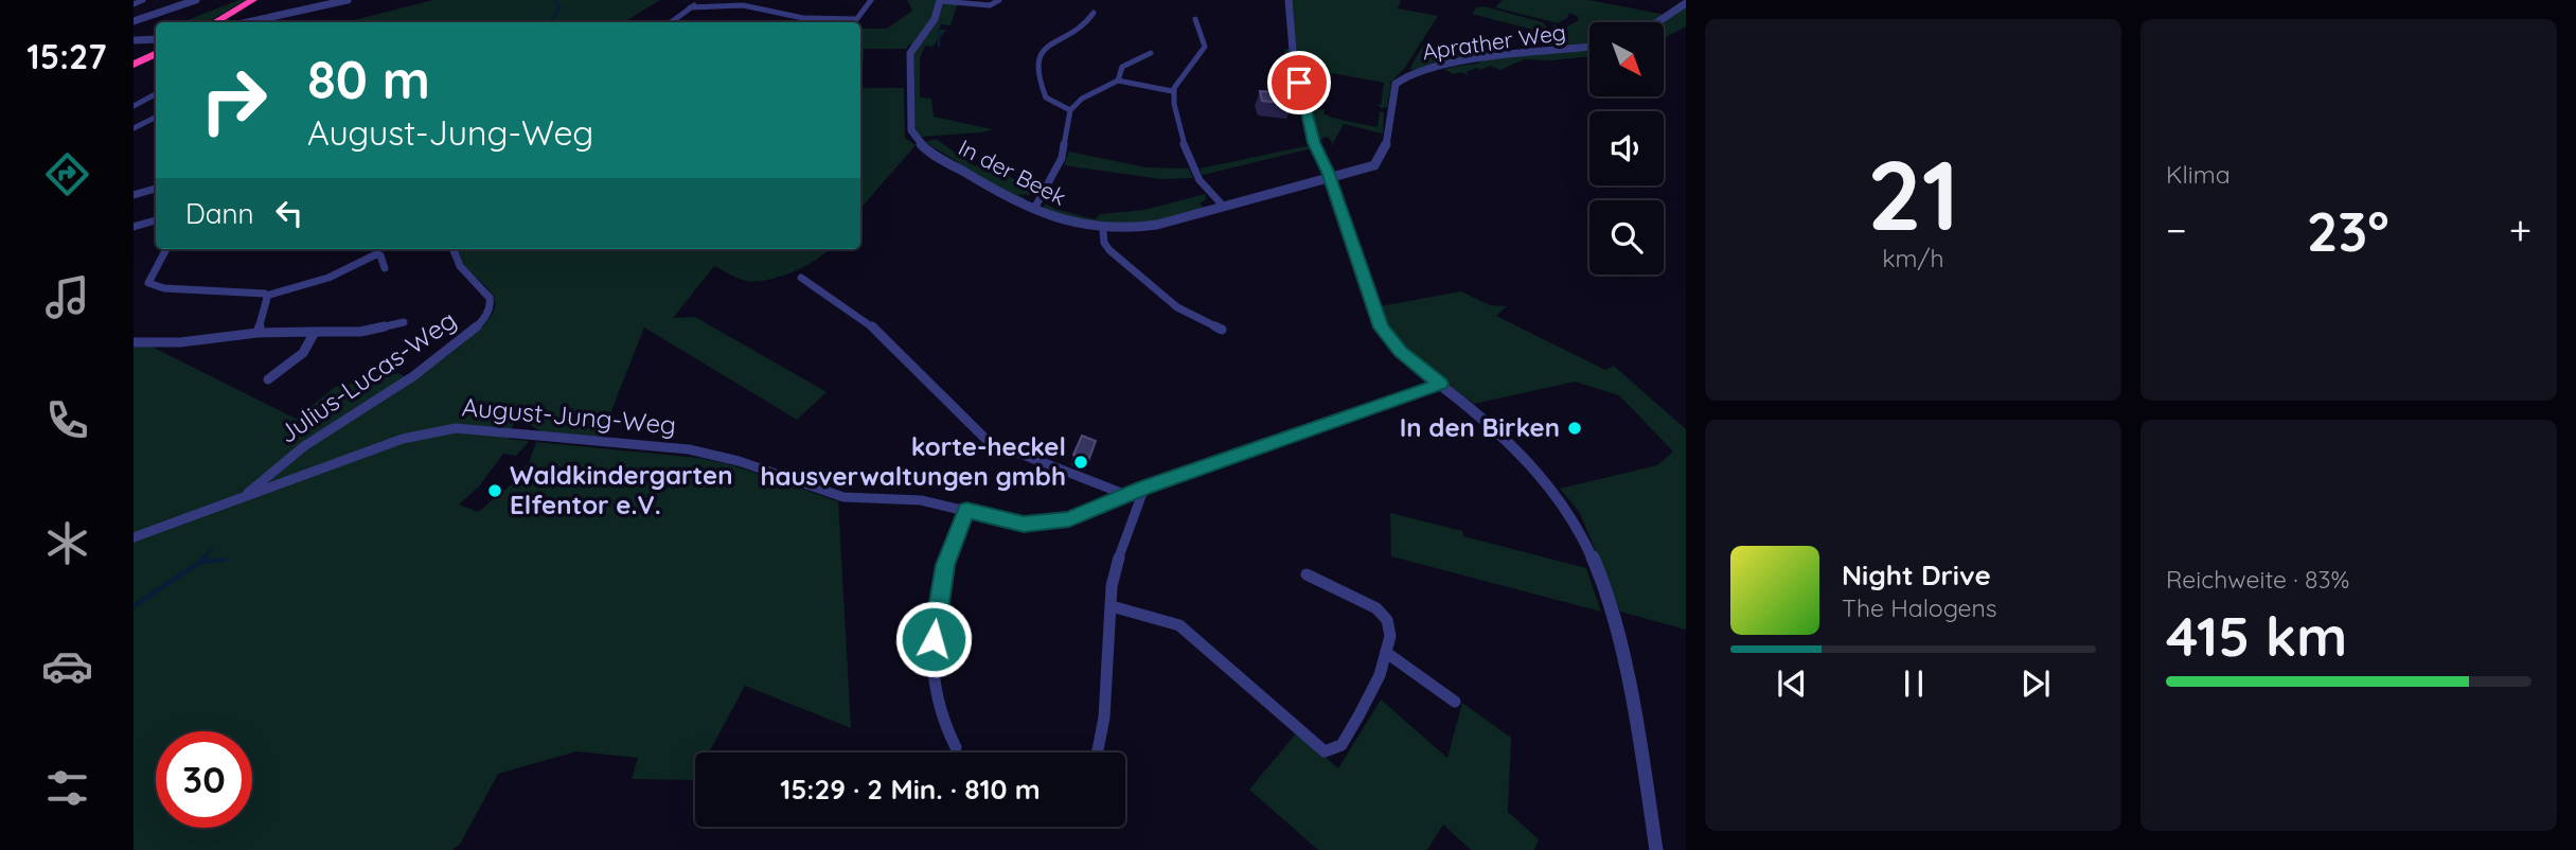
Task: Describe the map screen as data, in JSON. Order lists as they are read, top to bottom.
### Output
{
  "streets": {
    "street": [
      "Aprather Weg",
      "In der Beek",
      "Julius-Lucas-Weg",
      "August-Jung-Weg"
    ]
  },
  "crossings": [
    ["Aprather Weg", "In der Beek"],
    ["Julius-Lucas-Weg", "August-Jung-Weg"]
  ],
  "places": ["In den Birken", "korte-heckel hausverwaltungen gmbh", "Waldkindergarten Elfentor e.V."],
  "north": "bottom right",
  "page": {
    "tabs": "15:27",
    "tile": [
      ["21", "km/h"],
      "Klima",
      ["Reichweite · 83%", "415 km"]
    ],
    "turn": ["80 m", "August-Jung-Weg"],
    "then": "Dann",
    "heat": ["−", "23°", "+"],
    "song": ["Night Drive", "The Halogens"],
    "limit": "30",
    "trip": "15:29 · 2 Min. · 810 m"
  }
}
